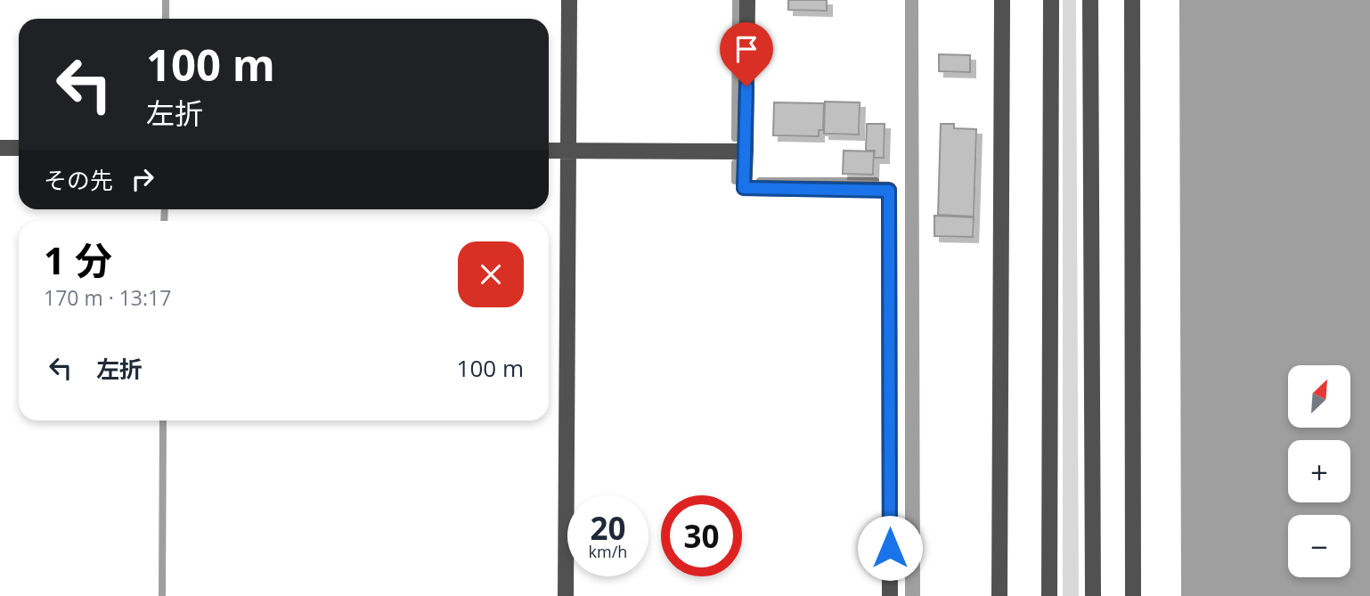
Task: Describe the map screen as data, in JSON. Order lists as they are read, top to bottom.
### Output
{
  "north": "top right",
  "page": {
    "turn": ["100 m", "左折"],
    "then": "その先",
    "heading": ["1 分", "170 m · 13:17"],
    "list": [
      {
        "name": "左折",
        "value": "100 m"
      }
    ],
    "map_buttons": ["+", "−"],
    "speed": "20 km/h",
    "limit": "30"
  }
}
